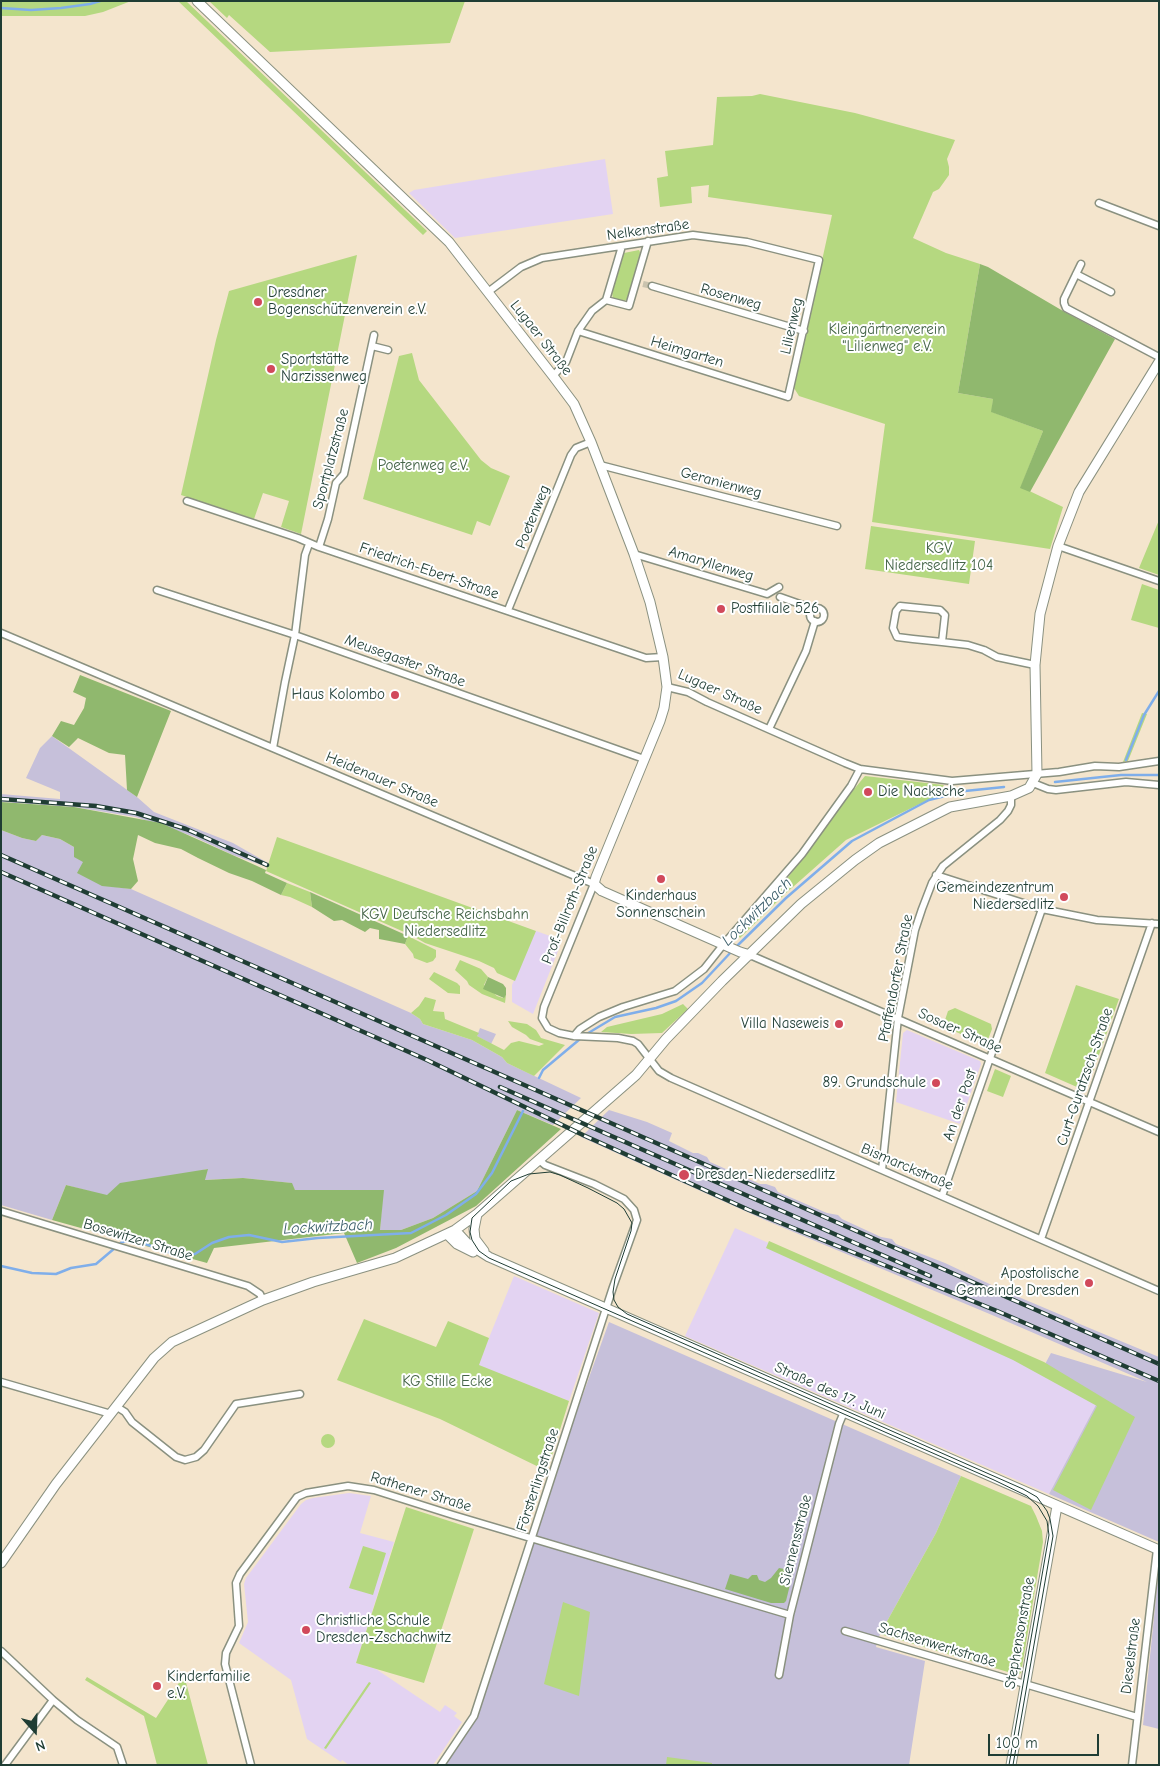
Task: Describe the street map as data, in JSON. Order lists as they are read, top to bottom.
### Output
{
  "streets": {
    "street": [
      "Nelkenstraße",
      "Rosenweg",
      "Lilienweg",
      "Lugaer Straße",
      "Heimgarten",
      "Sportplatzstraße",
      "Geranienweg",
      "Poetenweg",
      "Amaryllenweg",
      "Friedrich-Ebert-Straße",
      "Meusegaster Straße",
      "Heidenauer Straße",
      "Prof.-Billroth-Straße",
      "Pfaffendorfer Straße",
      "Sosaer Straße",
      "Curt-Guratzsch-Straße",
      "An der Post",
      "Bismarckstraße",
      "Bosewitzer Straße",
      "Straße des 17. Juni",
      "Försterlingstraße",
      "Rathener Straße",
      "Siemensstraße",
      "Stephensonstraße",
      "Sachsenwerkstraße",
      "Dieselstraße"
    ]
  },
  "crossings": [
    ["Nelkenstraße", "Lilienweg"],
    ["Nelkenstraße", "Lugaer Straße"],
    ["Rosenweg", "Lilienweg"],
    ["Lilienweg", "Heimgarten"],
    ["Lugaer Straße", "Geranienweg"],
    ["Lugaer Straße", "Poetenweg"],
    ["Lugaer Straße", "Amaryllenweg"],
    ["Lugaer Straße", "Friedrich-Ebert-Straße"],
    ["Lugaer Straße", "Prof.-Billroth-Straße"],
    ["Sportplatzstraße", "Friedrich-Ebert-Straße"],
    ["Poetenweg", "Friedrich-Ebert-Straße"],
    ["Meusegaster Straße", "Prof.-Billroth-Straße"],
    ["Heidenauer Straße", "Prof.-Billroth-Straße"],
    ["Heidenauer Straße", "Sosaer Straße"],
    ["Prof.-Billroth-Straße", "Bismarckstraße"],
    ["Pfaffendorfer Straße", "Sosaer Straße"],
    ["Pfaffendorfer Straße", "Bismarckstraße"],
    ["Sosaer Straße", "Curt-Guratzsch-Straße"],
    ["Sosaer Straße", "An der Post"],
    ["Curt-Guratzsch-Straße", "Bismarckstraße"],
    ["An der Post", "Bismarckstraße"],
    ["Straße des 17. Juni", "Försterlingstraße"],
    ["Straße des 17. Juni", "Siemensstraße"],
    ["Straße des 17. Juni", "Stephensonstraße"],
    ["Straße des 17. Juni", "Dieselstraße"],
    ["Försterlingstraße", "Rathener Straße"],
    ["Stephensonstraße", "Sachsenwerkstraße"],
    ["Sachsenwerkstraße", "Dieselstraße"]
  ],
  "water": ["Lockwitzbach"],
  "parks": [
    "Kleingärtnerverein \"Lilienweg\" e.V.",
    "Poetenweg e.V.",
    "KGV Niedersedlitz 104",
    "KGV Deutsche Reichsbahn Niedersedlitz",
    "KG Stille Ecke"
  ],
  "places": [
    "Dresdner Bogenschützenverein e.V.",
    "Sportstätte Narzissenweg",
    "Postfiliale 526",
    "Haus Kolombo",
    "Die Nacksche",
    "Kinderhaus Sonnenschein",
    "Gemeindezentrum Niedersedlitz",
    "Villa Naseweis",
    "89. Grundschule",
    "Dresden-Niedersedlitz",
    "Apostolische Gemeinde Dresden",
    "Christliche Schule Dresden-Zschachwitz",
    "Kinderfamilie e.V."
  ],
  "scale_bar": "100 m",
  "north": "bottom"
}
